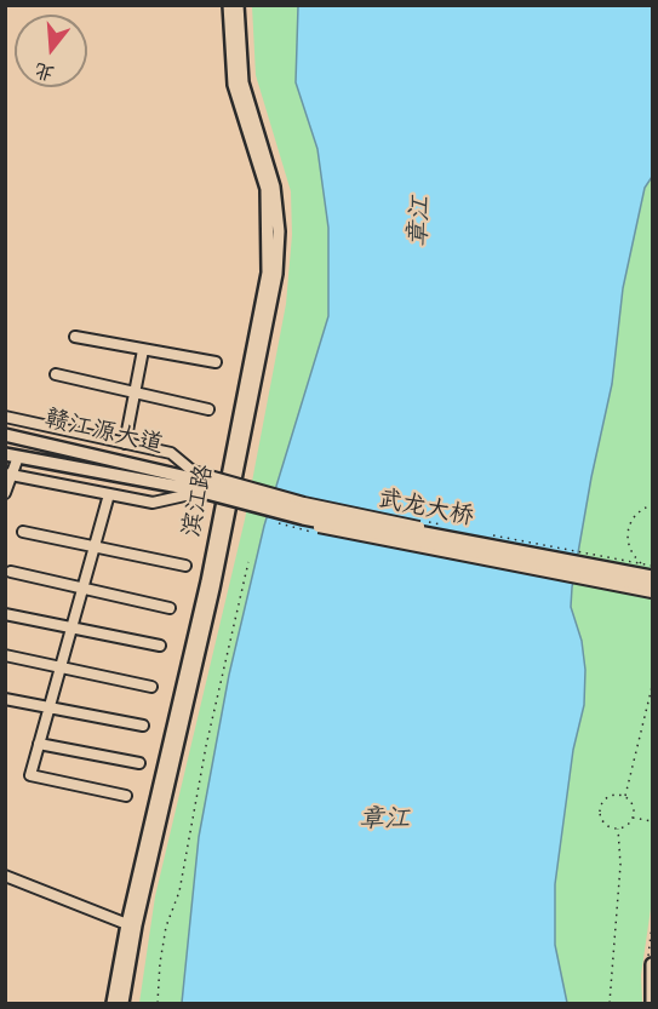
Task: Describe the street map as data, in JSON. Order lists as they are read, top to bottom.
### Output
{
  "streets": {
    "main road": ["赣江源大道", "滨江路", "武龙大桥"]
  },
  "crossings": [
    ["赣江源大道", "武龙大桥"]
  ],
  "water": ["章江"],
  "north": "bottom"
}
